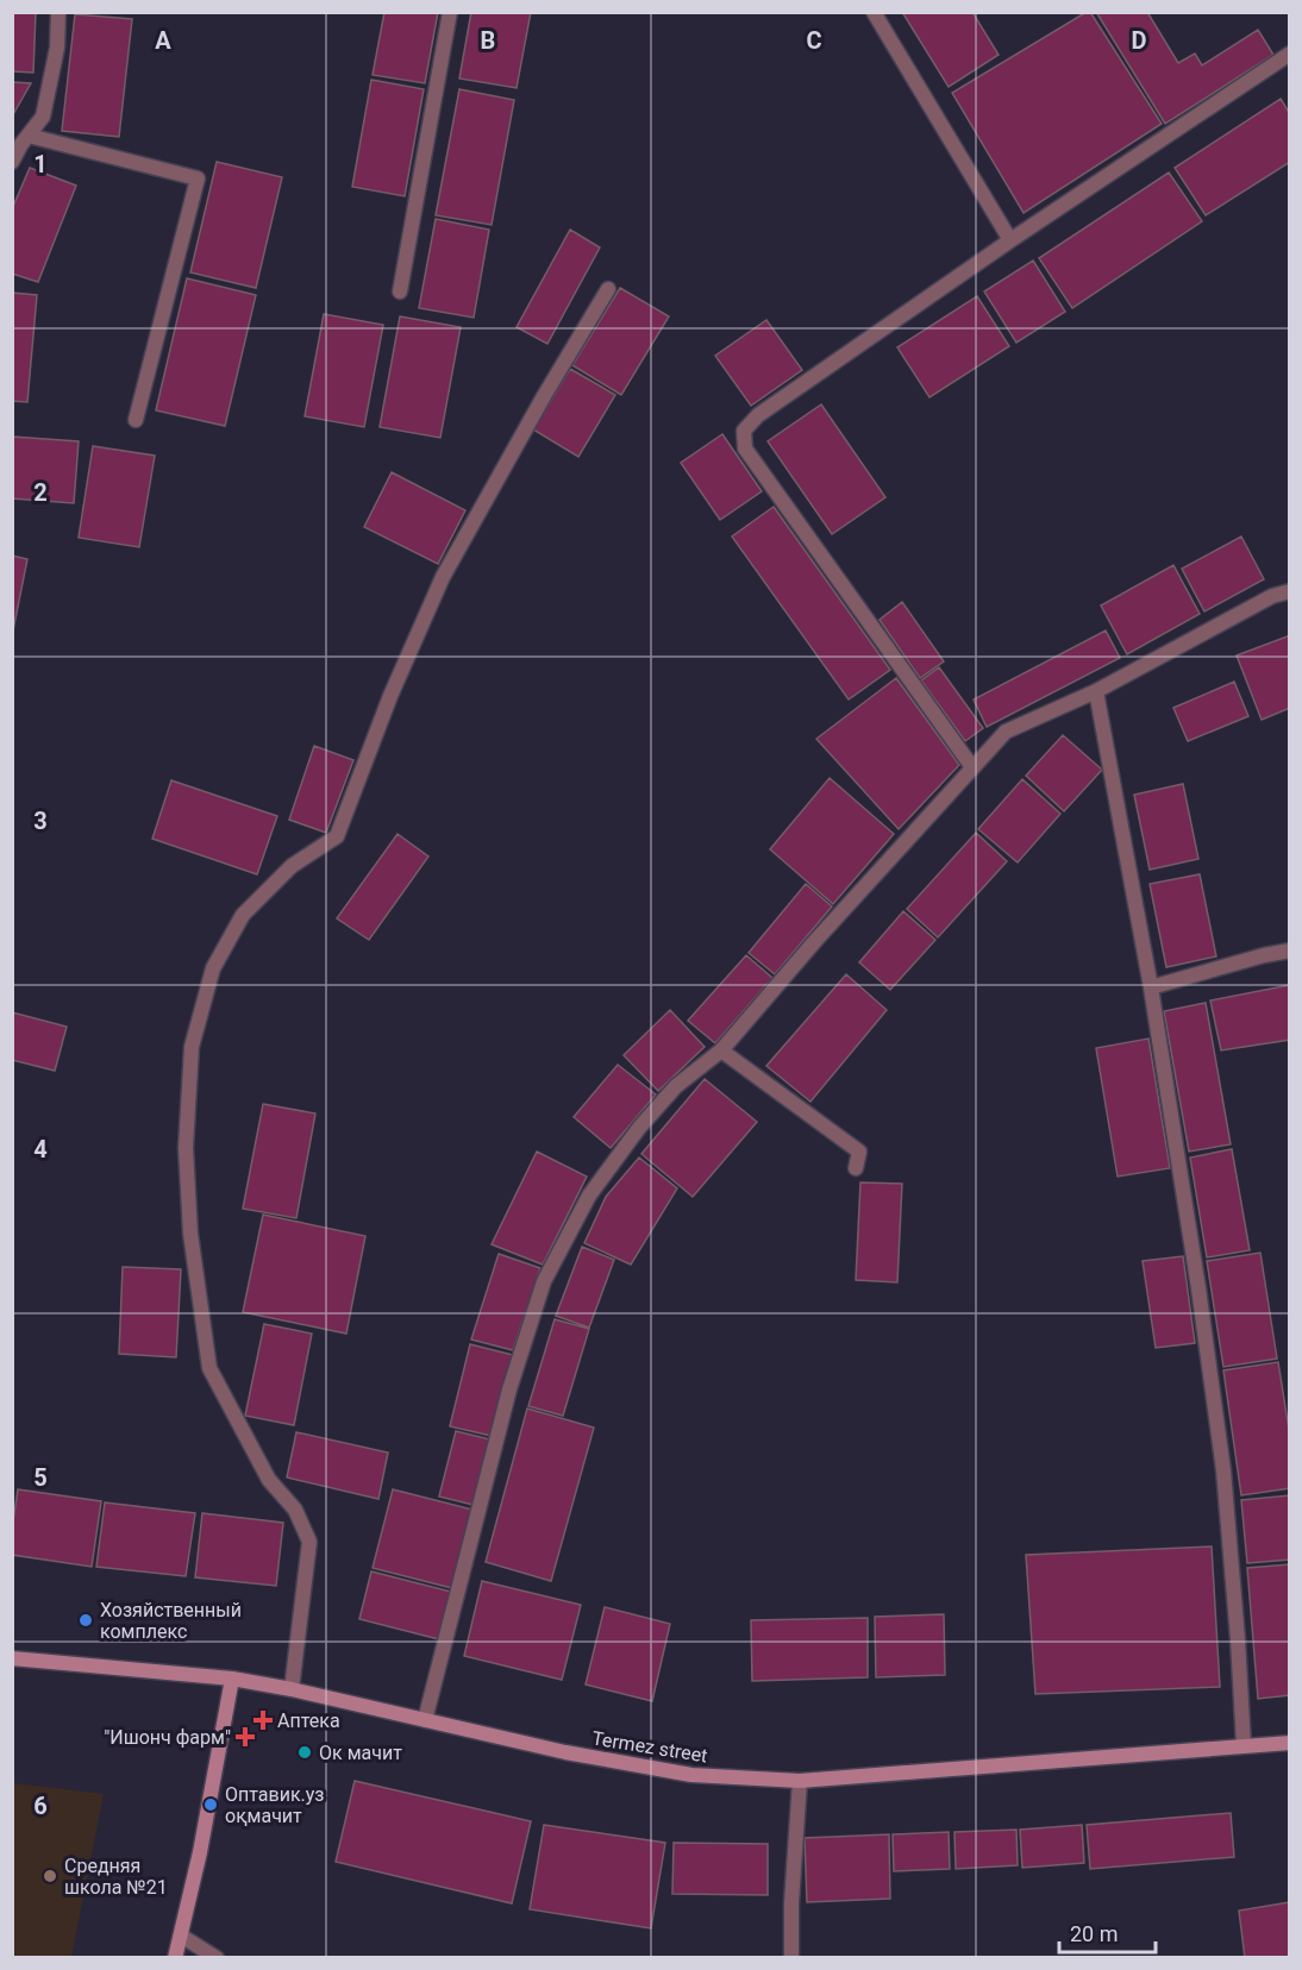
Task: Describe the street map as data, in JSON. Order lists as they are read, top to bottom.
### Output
{
  "streets": {
    "main road": ["Termez street"]
  },
  "places": {
    "other": [
      "Хозяйственный комплекс",
      "Ок мачит",
      "Оптавик.уз оқмачит",
      "Средняя школа №21"
    ],
    "health": ["Аптека", "\"Ишонч фарм\""]
  },
  "scale_bar": "20 m",
  "grid": {
    "columns": [
      "A",
      "B",
      "C",
      "D"
    ],
    "rows": [
      "1",
      "2",
      "3",
      "4",
      "5",
      "6"
    ]
  }
}
